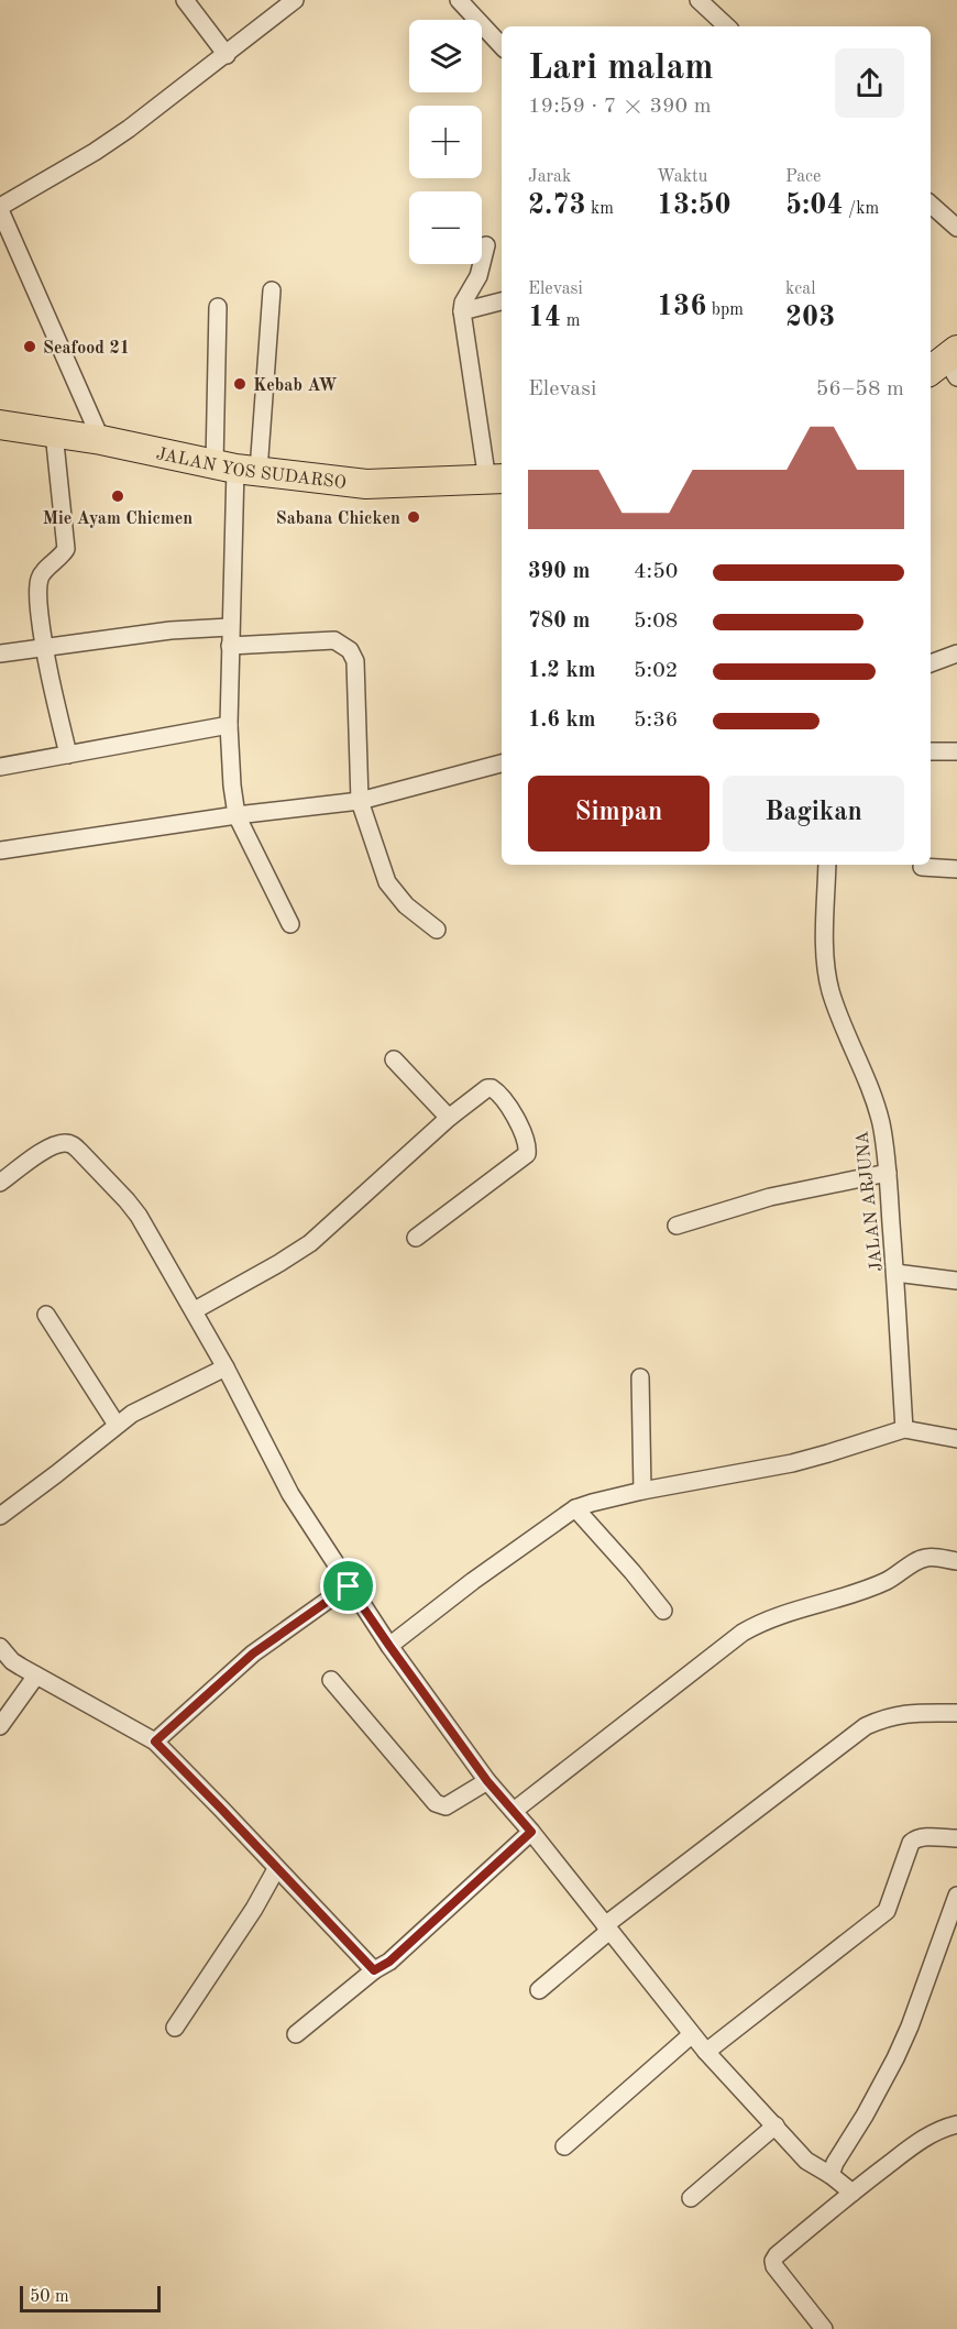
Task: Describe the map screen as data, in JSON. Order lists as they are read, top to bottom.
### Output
{
  "streets": {
    "highway": ["JALAN YOS SUDARSO"],
    "street": ["JALAN ARJUNA"]
  },
  "places": [
    "Seafood 21",
    "Kebab AW",
    "Mie Ayam Chicmen",
    "Sabana Chicken"
  ],
  "scale_bar": "50 m",
  "page": {
    "map_buttons": ["+", "−"],
    "heading": ["Lari malam", "19:59 · 7 × 390 m"],
    "stats": [
      ["Jarak", "2.73 km"],
      ["Waktu", "13:50"],
      ["Pace", "5:04 /km"],
      ["Elevasi", "14 m"],
      ["136 bpm"],
      ["kcal", "203"]
    ],
    "chart": ["Elevasi", "56–58 m"],
    "list": [
      {
        "name": "390 m",
        "note": "4:50"
      },
      {
        "name": "780 m",
        "note": "5:08"
      },
      {
        "name": "1.2 km",
        "note": "5:02"
      },
      {
        "name": "1.6 km",
        "note": "5:36"
      }
    ],
    "buttons": ["Simpan", "Bagikan"],
    "scale": "50 m"
  }
}
